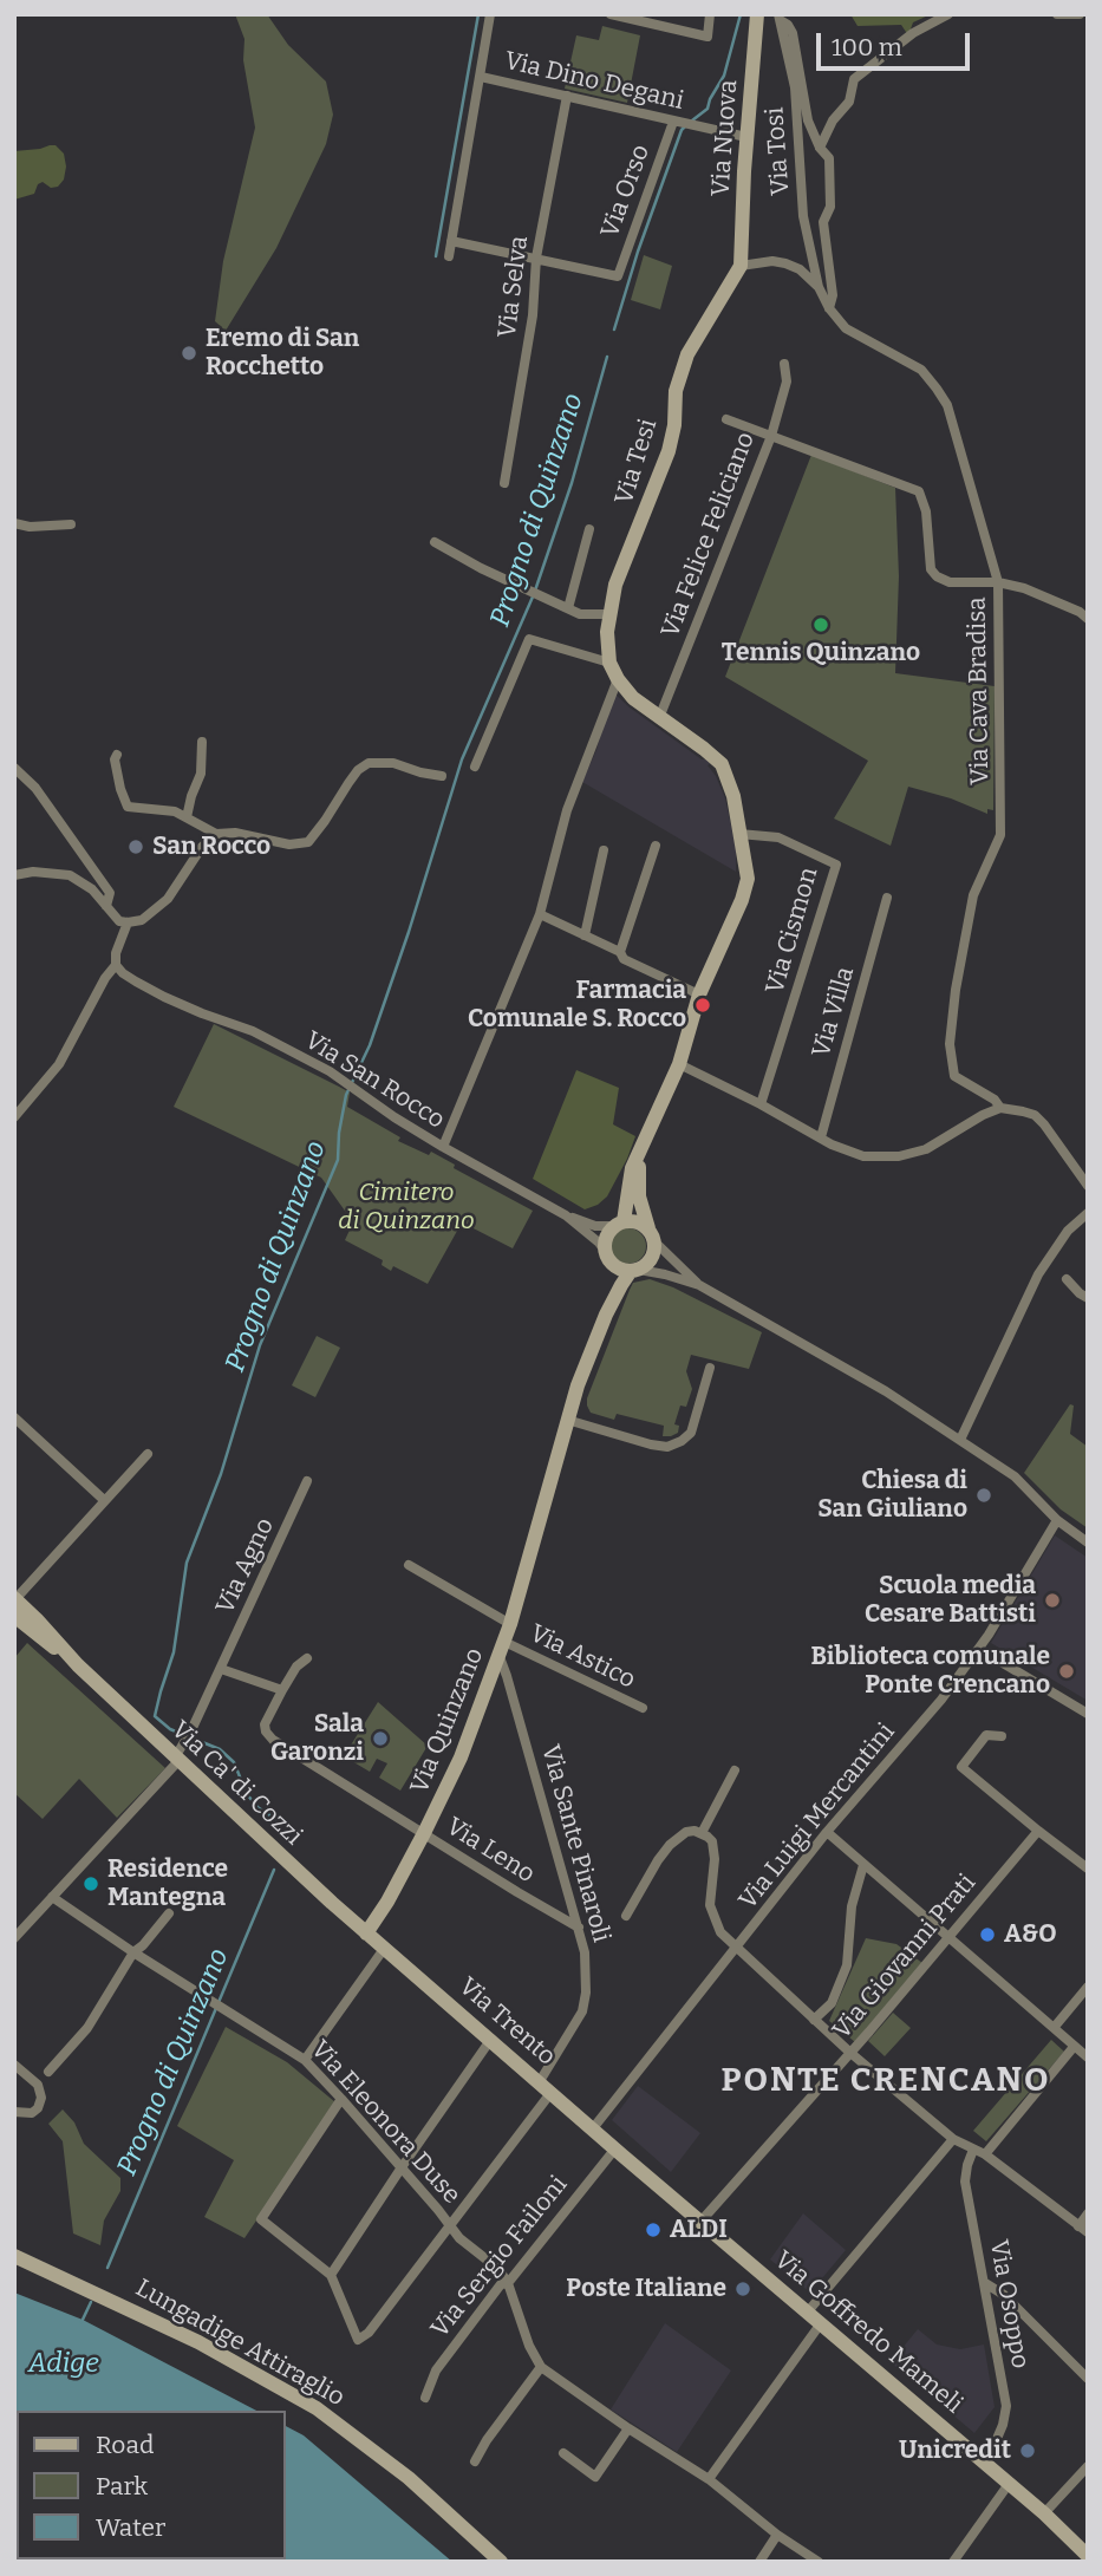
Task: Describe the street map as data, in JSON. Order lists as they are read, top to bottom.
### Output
{
  "streets": {
    "street": [
      "Via Dino Degani",
      "Via Nuova",
      "Via Tosi",
      "Via Orso",
      "Via Selva",
      "Via Tesi",
      "Via Felice Feliciano",
      "Via Cava Bradisa",
      "Via Cismon",
      "Via Villa",
      "Via San Rocco",
      "Via Agno",
      "Via Astico",
      "Via Quinzano",
      "Via Ca' di Cozzi",
      "Via Luigi Mercantini",
      "Via Sante Pinaroli",
      "Via Leno",
      "Via Giovanni Prati",
      "Via Trento",
      "Via Eleonora Duse",
      "Via Sergio Failoni",
      "Via Osoppo",
      "Via Goffredo Mameli",
      "Lungadige Attiraglio"
    ]
  },
  "crossings": [
    ["Via Dino Degani", "Via Nuova"],
    ["Via Dino Degani", "Via Orso"],
    ["Via Dino Degani", "Via Selva"],
    ["Via Nuova", "Via Tosi"],
    ["Via Nuova", "Via Tesi"],
    ["Via Tosi", "Via Tesi"],
    ["Via Tosi", "Via Cava Bradisa"],
    ["Via Orso", "Via Selva"],
    ["Via Tesi", "Via Felice Feliciano"],
    ["Via Tesi", "Via Cismon"],
    ["Via Tesi", "Via Quinzano"],
    ["Via San Rocco", "Via Quinzano"],
    ["Via Agno", "Via Ca' di Cozzi"],
    ["Via Agno", "Via Eleonora Duse"],
    ["Via Astico", "Via Quinzano"],
    ["Via Quinzano", "Via Ca' di Cozzi"],
    ["Via Quinzano", "Via Sante Pinaroli"],
    ["Via Quinzano", "Via Leno"],
    ["Via Quinzano", "Via Trento"],
    ["Via Ca' di Cozzi", "Via Trento"],
    ["Via Luigi Mercantini", "Via Trento"],
    ["Via Sante Pinaroli", "Via Leno"],
    ["Via Sante Pinaroli", "Via Trento"],
    ["Via Sante Pinaroli", "Via Eleonora Duse"],
    ["Via Giovanni Prati", "Via Goffredo Mameli"],
    ["Via Trento", "Via Sergio Failoni"],
    ["Via Trento", "Via Goffredo Mameli"],
    ["Via Eleonora Duse", "Via Sergio Failoni"],
    ["Via Sergio Failoni", "Via Goffredo Mameli"],
    ["Via Osoppo", "Via Goffredo Mameli"]
  ],
  "districts": ["PONTE CRENCANO"],
  "water": ["Progno di Quinzano", "Adige"],
  "parks": ["Cimitero di Quinzano"],
  "places": [
    "Eremo di San Rocchetto",
    "Tennis Quinzano",
    "San Rocco",
    "Farmacia Comunale S. Rocco",
    "Chiesa di San Giuliano",
    "Scuola media Cesare Battisti",
    "Biblioteca comunale Ponte Crencano",
    "Sala Garonzi",
    "Residence Mantegna",
    "A&O",
    "ALDI",
    "Poste Italiane",
    "Unicredit"
  ],
  "legend": ["Road", "Park", "Water"],
  "scale_bar": "100 m"
}
